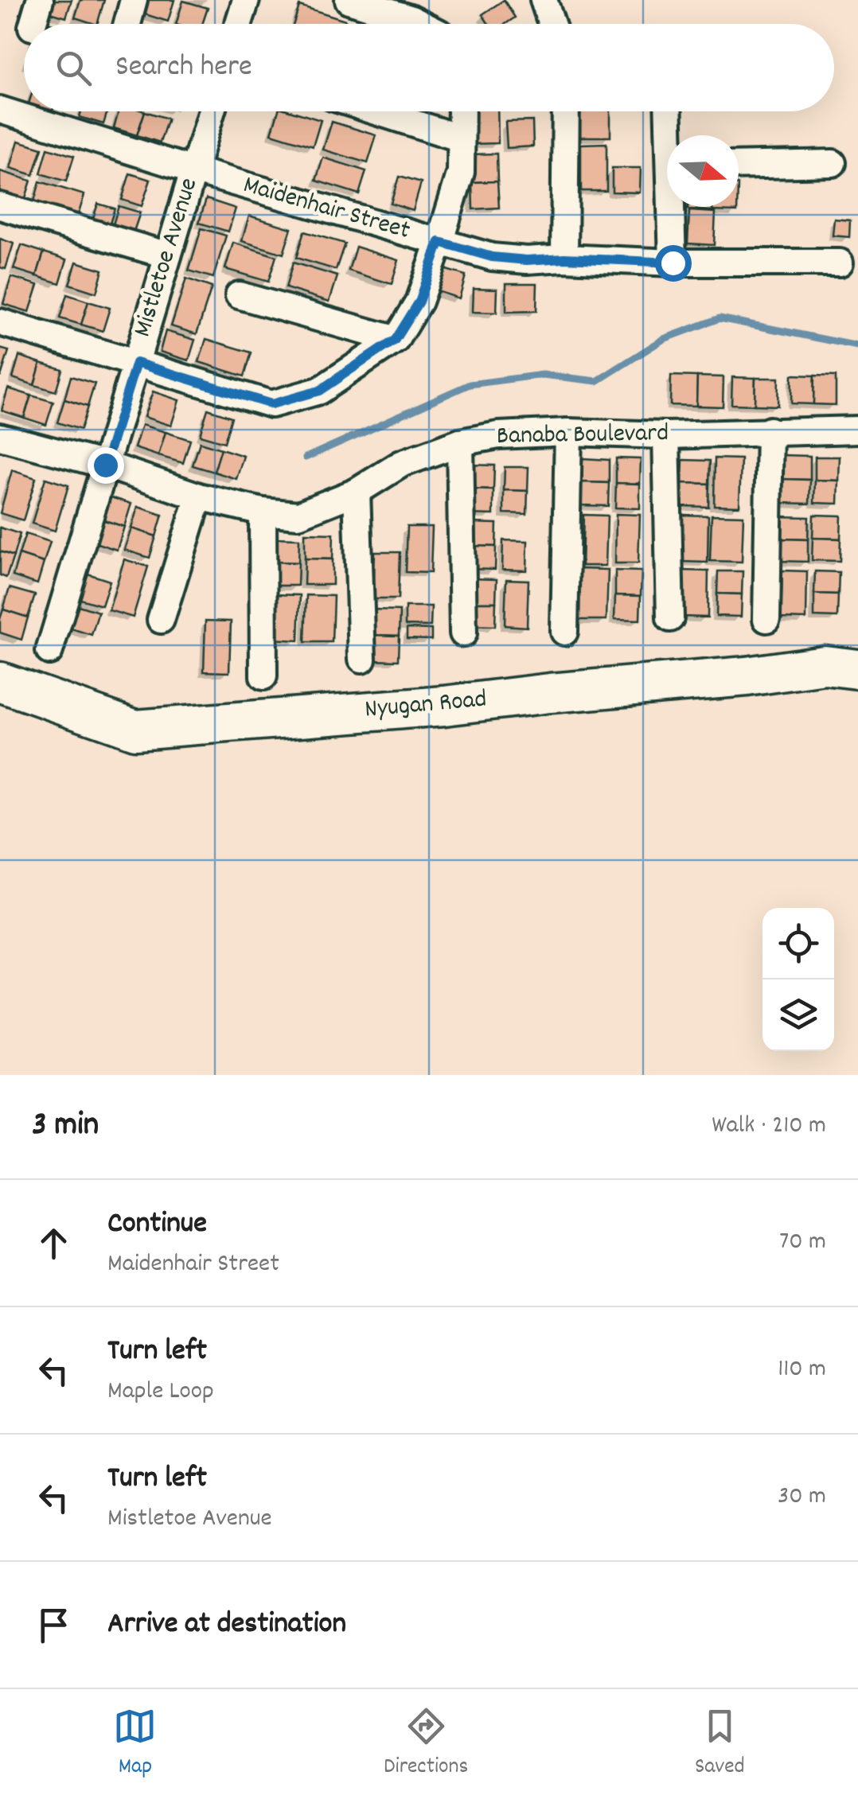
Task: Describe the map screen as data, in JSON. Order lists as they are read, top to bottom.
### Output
{
  "streets": {
    "main road": ["Nyugan Road"],
    "street": ["Maidenhair Street", "Mistletoe Avenue", "Banaba Boulevard"]
  },
  "crossings": [
    ["Maidenhair Street", "Mistletoe Avenue"],
    ["Mistletoe Avenue", "Banaba Boulevard"]
  ],
  "north": "right",
  "page": {
    "search": "Search here",
    "heading": ["3 min", "Walk · 210 m"],
    "list": [
      ["Continue", "Maidenhair Street", "70 m"],
      ["Turn left", "Maple Loop", "110 m"],
      ["Turn left", "Mistletoe Avenue", "30 m"],
      "Arrive at destination"
    ],
    "nav": ["Map", "Directions", "Saved"]
  }
}
